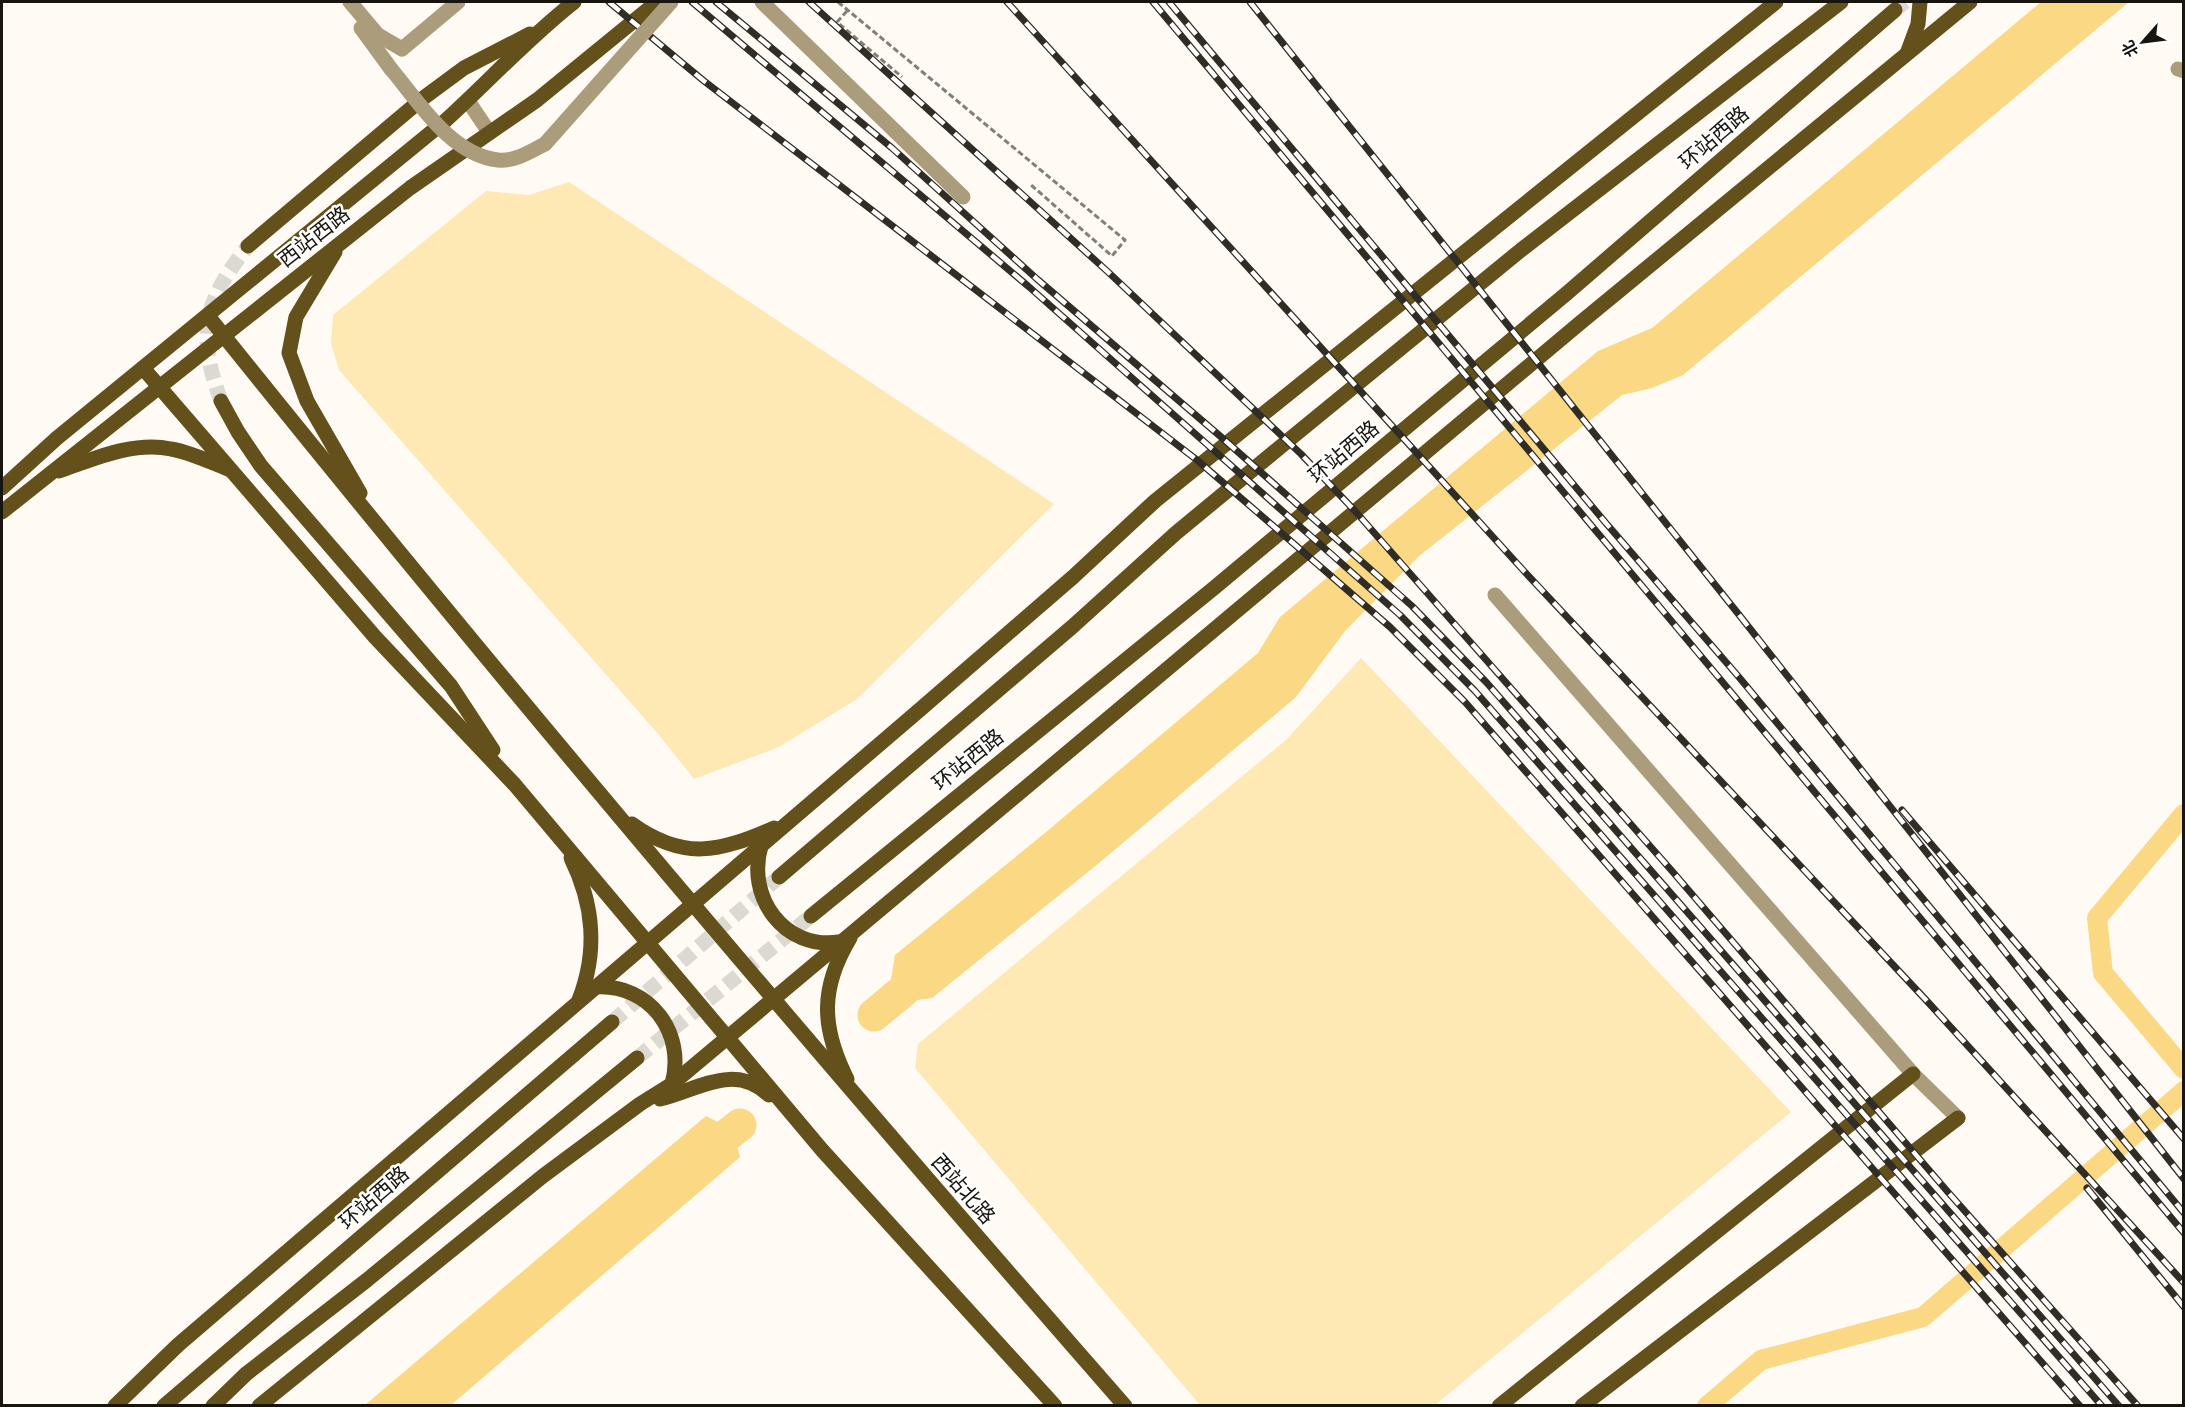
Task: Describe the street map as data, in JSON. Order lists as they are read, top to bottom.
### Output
{
  "streets": {
    "main road": ["环站西路", "西站西路", "西站北路"]
  },
  "north": "bottom left"
}
